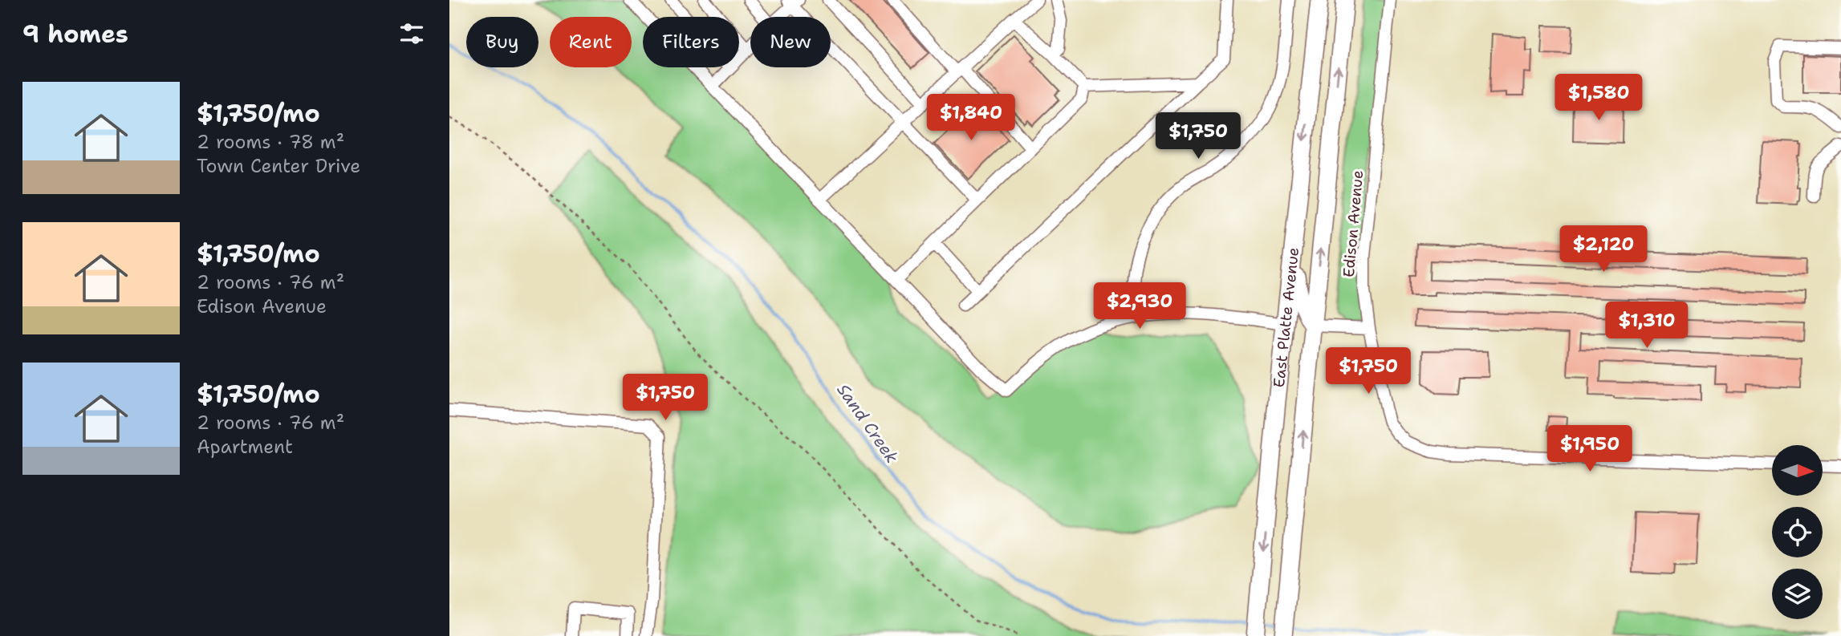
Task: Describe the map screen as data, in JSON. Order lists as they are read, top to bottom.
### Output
{
  "streets": {
    "highway": ["East Platte Avenue"],
    "street": ["Edison Avenue"]
  },
  "water": ["Sand Creek"],
  "north": "right",
  "page": {
    "heading": "9 homes",
    "chip": [
      "Buy",
      "Rent",
      "Filters",
      "New"
    ],
    "list": [
      {
        "name": "$1,750/mo",
        "note": "2 rooms · 78 m² · Town Center Drive"
      },
      {
        "name": "$1,750/mo",
        "note": "2 rooms · 76 m² · Edison Avenue"
      },
      {
        "name": "$1,750/mo",
        "note": "2 rooms · 76 m² · Apartment"
      }
    ],
    "price": [
      "$1,580",
      "$1,840",
      "$1,750",
      "$2,120",
      "$2,930",
      "$1,310",
      "$1,750",
      "$1,750",
      "$1,950"
    ]
  }
}
